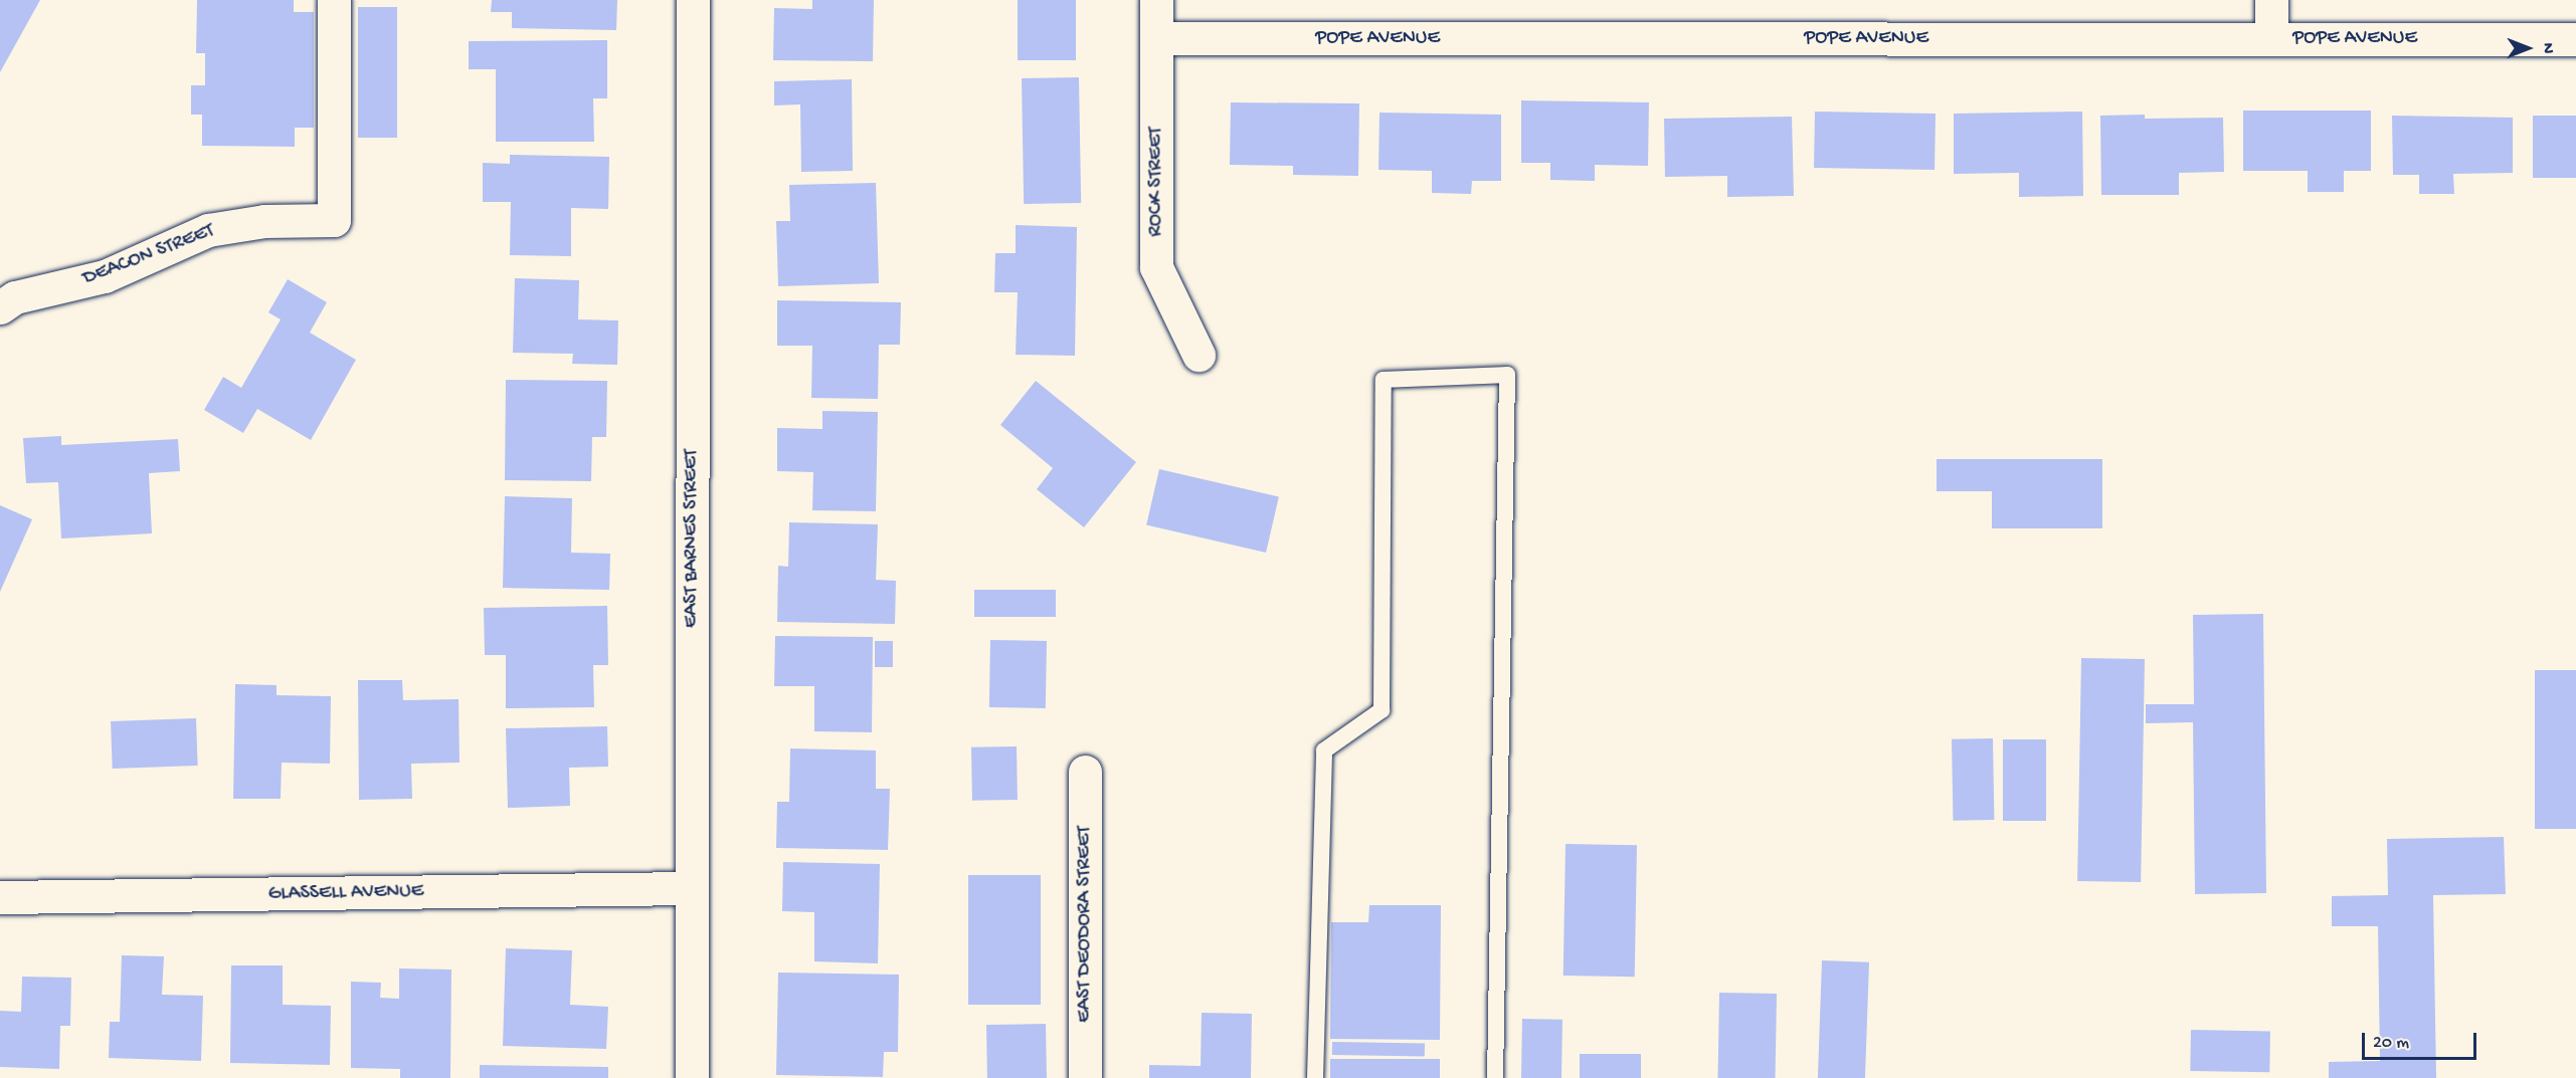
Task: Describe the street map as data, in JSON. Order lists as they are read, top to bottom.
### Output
{
  "streets": {
    "street": [
      "POPE AVENUE",
      "ROCK STREET",
      "DEACON STREET",
      "EAST BARNES STREET",
      "GLASSELL AVENUE",
      "EAST DEODORA STREET"
    ]
  },
  "crossings": [
    ["POPE AVENUE", "ROCK STREET"],
    ["EAST BARNES STREET", "GLASSELL AVENUE"]
  ],
  "scale_bar": "20 m",
  "north": "right"
}
